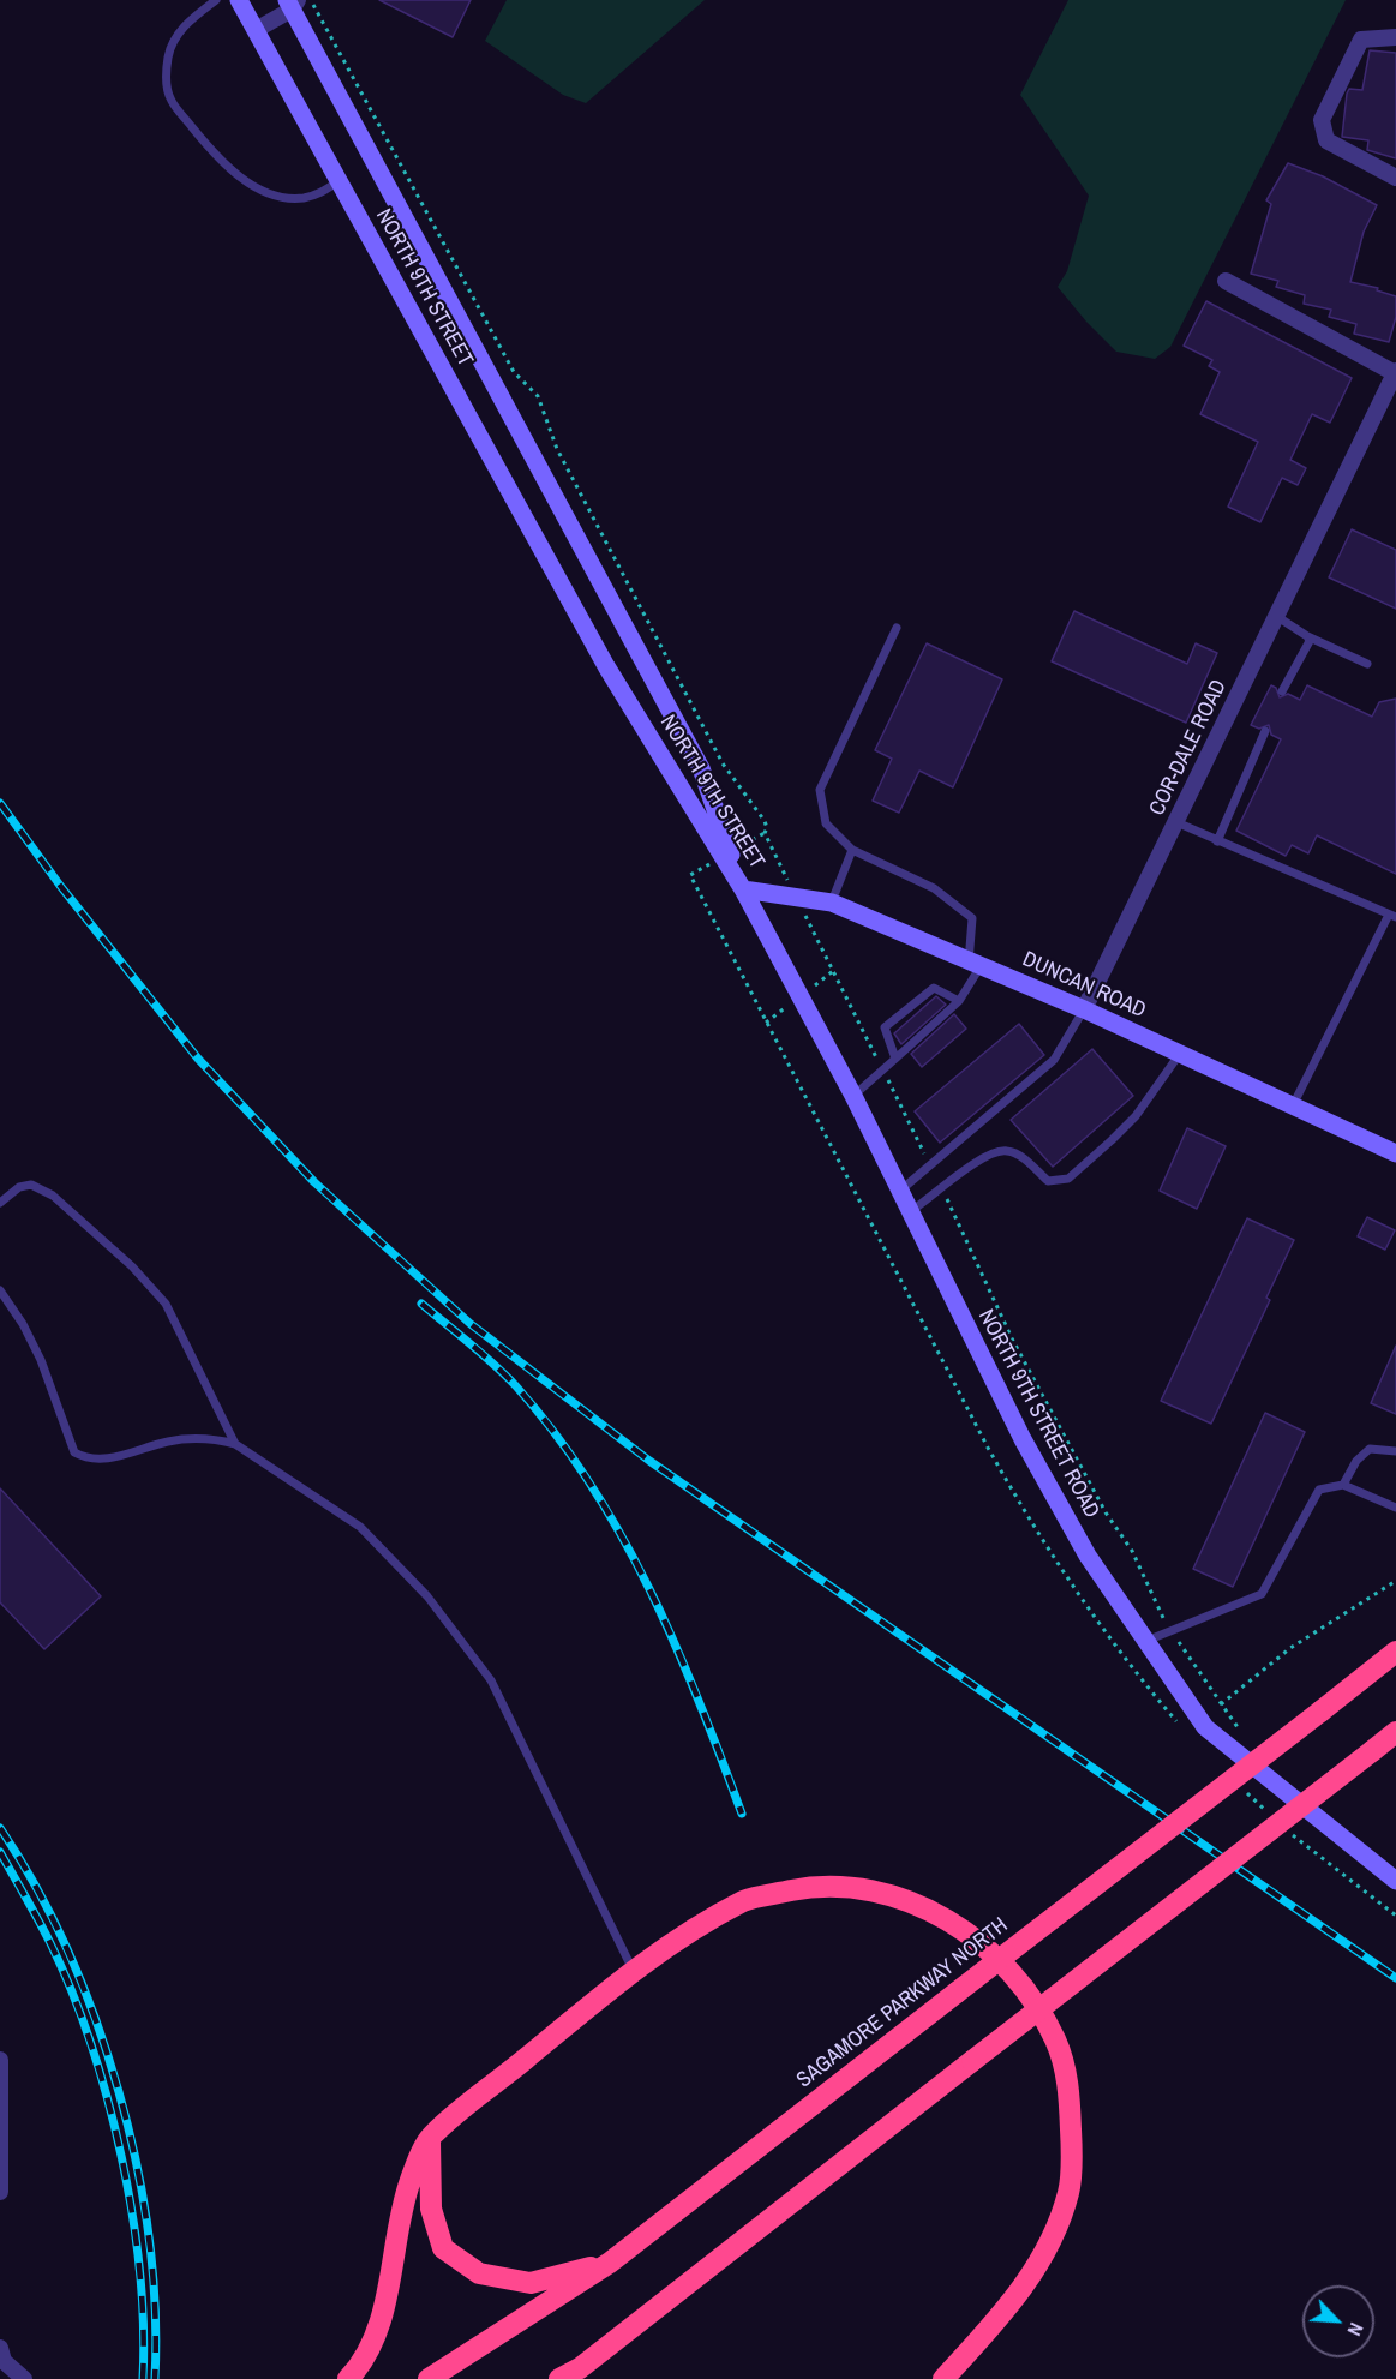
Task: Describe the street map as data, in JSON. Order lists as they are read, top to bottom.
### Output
{
  "streets": {
    "highway": ["SAGAMORE PARKWAY NORTH"],
    "main road": ["NORTH 9TH STREET", "DUNCAN ROAD", "NORTH 9TH STREET ROAD"],
    "street": ["COR-DALE ROAD"]
  },
  "crossings": [
    ["NORTH 9TH STREET", "DUNCAN ROAD"],
    ["NORTH 9TH STREET", "NORTH 9TH STREET ROAD"],
    ["COR-DALE ROAD", "DUNCAN ROAD"],
    ["DUNCAN ROAD", "NORTH 9TH STREET ROAD"]
  ],
  "north": "bottom right"
}
